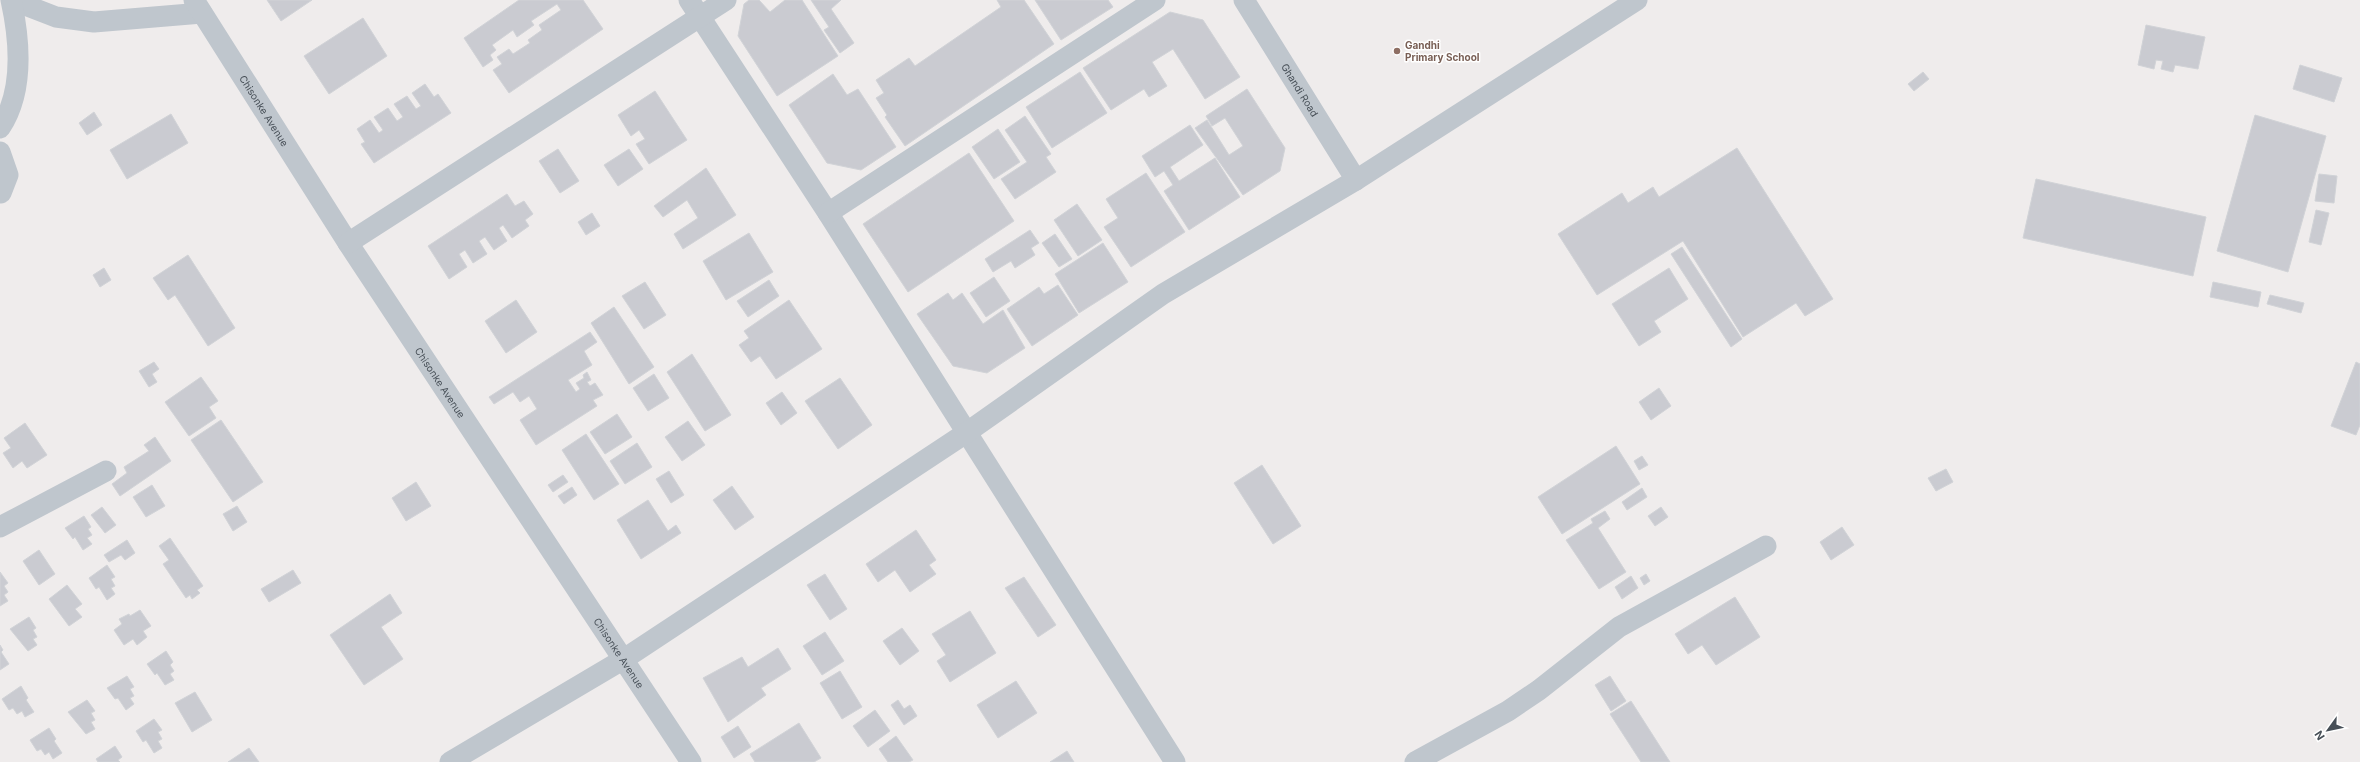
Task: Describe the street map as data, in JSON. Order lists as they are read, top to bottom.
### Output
{
  "streets": {
    "street": ["Ghandi Road", "Chisonke Avenue"]
  },
  "places": ["Gandhi Primary School"],
  "north": "bottom left"
}
